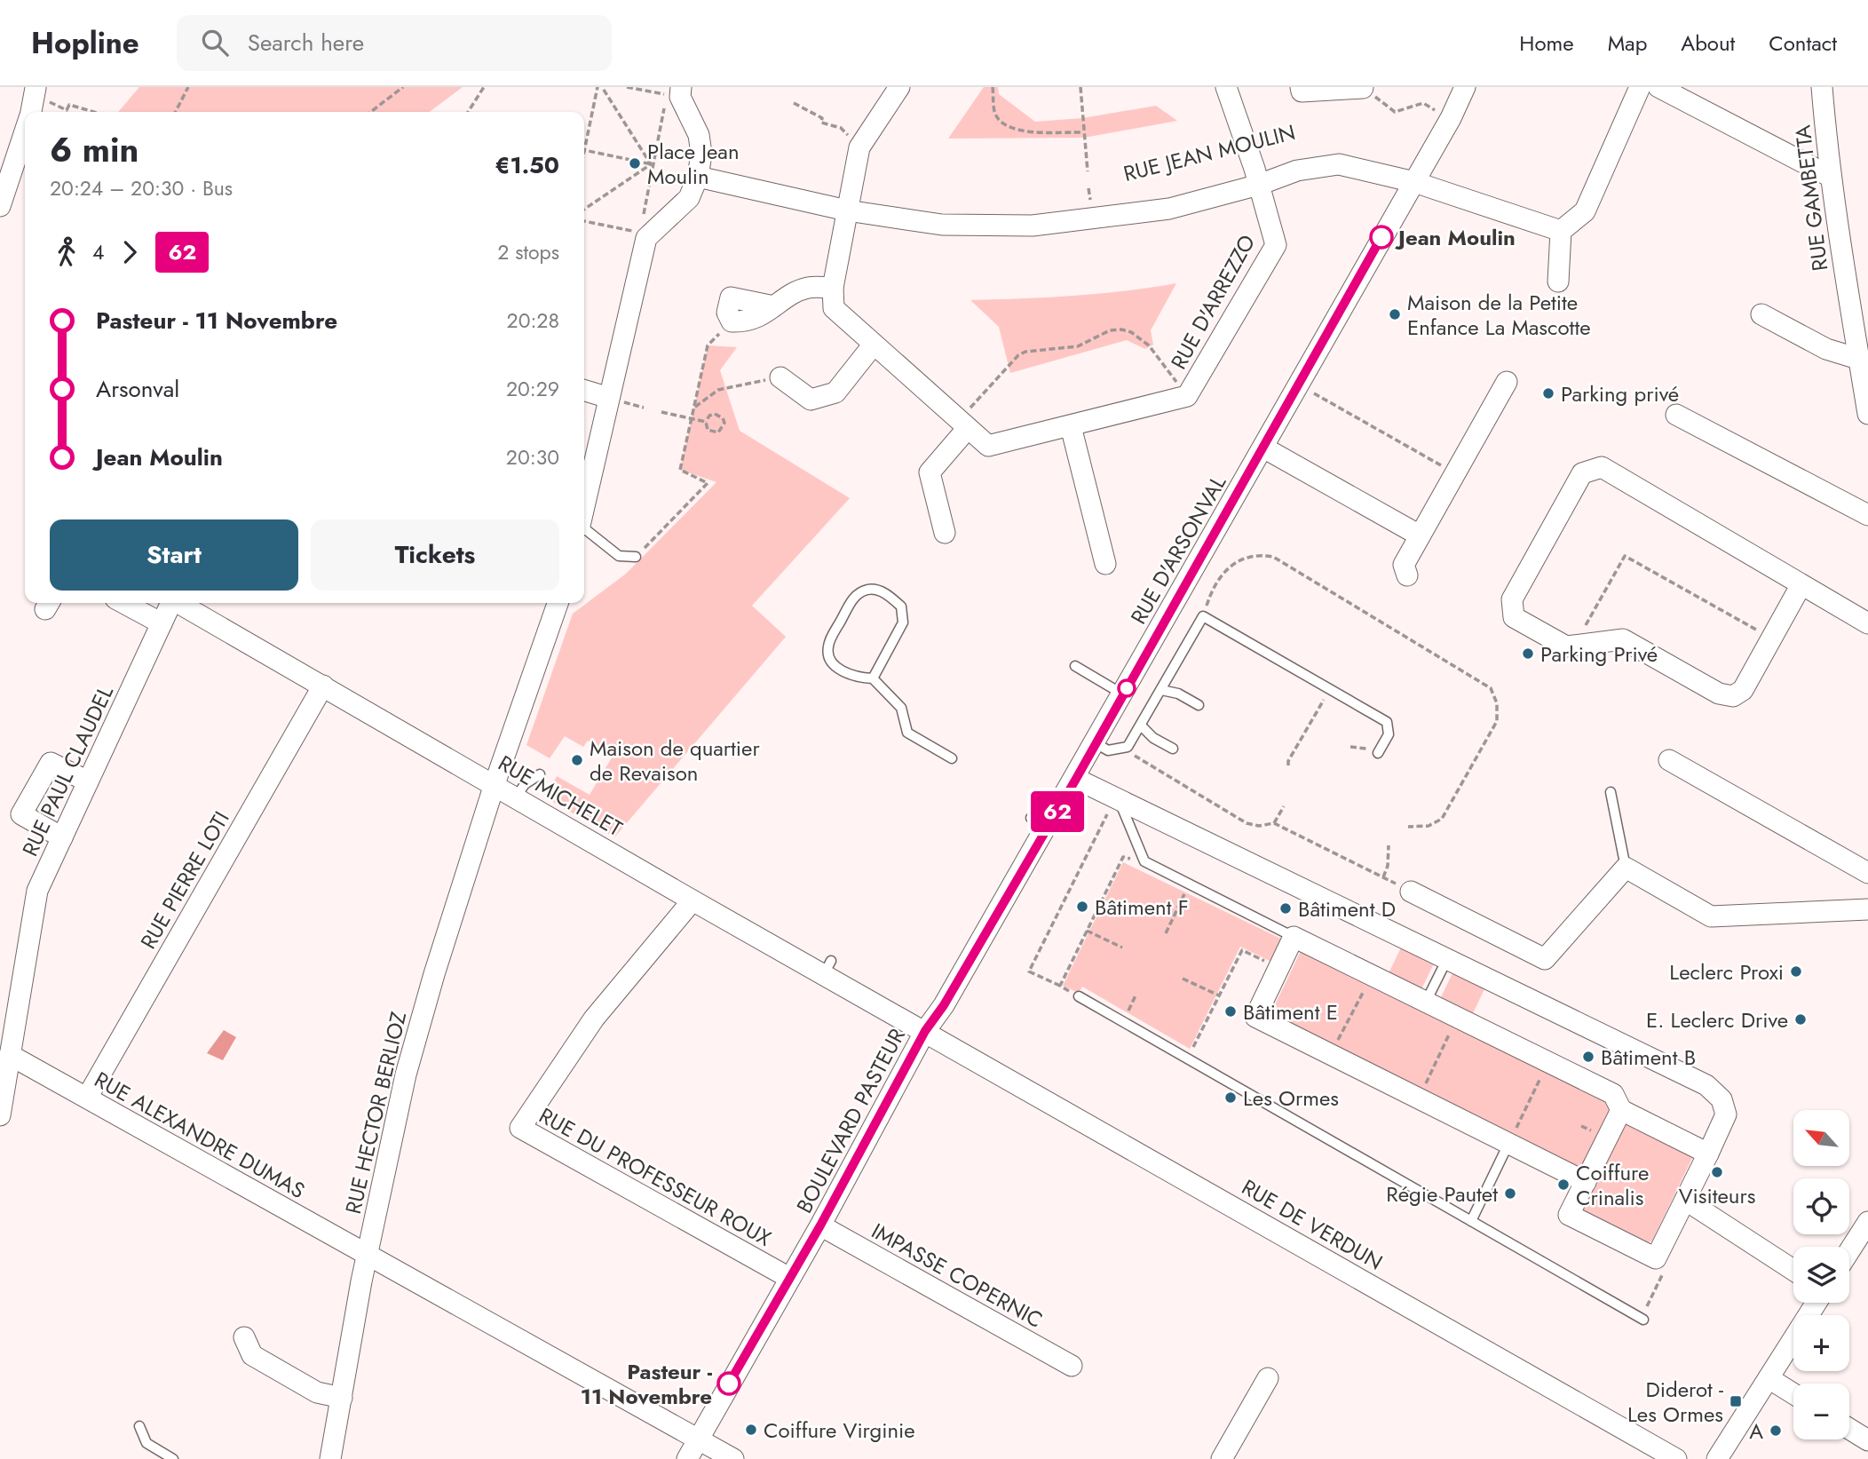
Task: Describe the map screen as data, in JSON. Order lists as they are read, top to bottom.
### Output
{
  "streets": {
    "street": [
      "RUE JEAN MOULIN",
      "RUE GAMBETTA",
      "RUE D'ARREZZO",
      "RUE D'ARSONVAL",
      "RUE PAUL CLAUDEL",
      "RUE MICHELET",
      "RUE PIERRE LOTI",
      "RUE HECTOR BERLIOZ",
      "BOULEVARD PASTEUR",
      "RUE ALEXANDRE DUMAS",
      "RUE DU PROFESSEUR ROUX",
      "RUE DE VERDUN",
      "IMPASSE COPERNIC"
    ]
  },
  "crossings": [
    ["RUE JEAN MOULIN", "RUE D'ARREZZO"],
    ["RUE JEAN MOULIN", "RUE D'ARSONVAL"],
    ["RUE D'ARSONVAL", "RUE MICHELET"],
    ["RUE D'ARSONVAL", "BOULEVARD PASTEUR"],
    ["RUE D'ARSONVAL", "RUE DE VERDUN"],
    ["RUE PAUL CLAUDEL", "RUE ALEXANDRE DUMAS"],
    ["RUE MICHELET", "RUE PIERRE LOTI"],
    ["RUE MICHELET", "RUE HECTOR BERLIOZ"],
    ["RUE MICHELET", "BOULEVARD PASTEUR"],
    ["RUE MICHELET", "RUE DU PROFESSEUR ROUX"],
    ["RUE MICHELET", "RUE DE VERDUN"],
    ["RUE PIERRE LOTI", "RUE ALEXANDRE DUMAS"],
    ["RUE HECTOR BERLIOZ", "RUE ALEXANDRE DUMAS"],
    ["BOULEVARD PASTEUR", "RUE ALEXANDRE DUMAS"],
    ["BOULEVARD PASTEUR", "RUE DU PROFESSEUR ROUX"],
    ["BOULEVARD PASTEUR", "RUE DE VERDUN"],
    ["BOULEVARD PASTEUR", "IMPASSE COPERNIC"]
  ],
  "places": {
    "other": [
      "Place Jean Moulin",
      "Jean Moulin",
      "Maison de la Petite Enfance La Mascotte",
      "Parking privé",
      "Parking Privé",
      "Maison de quartier de Revaison",
      "Bâtiment F",
      "Bâtiment D",
      "Leclerc Proxi",
      "Bâtiment E",
      "E. Leclerc Drive",
      "Bâtiment B",
      "Les Ormes",
      "Visiteurs",
      "Coiffure Crinalis",
      "Régie Pautet",
      "Pasteur - 11 Novembre",
      "Coiffure Virginie",
      "A"
    ],
    "transit": ["Diderot - Les Ormes"]
  },
  "lines": ["bus line 62"],
  "north": "top left",
  "page": {
    "header": "Hopline",
    "search": "Search here",
    "nav": [
      "Home",
      "Map",
      "About",
      "Contact"
    ],
    "on_map": "62",
    "heading": ["6 min", "20:24 – 20:30 · Bus", "€1.50"],
    "legs": ["4", "62", "2 stops"],
    "list": [
      {
        "name": "Pasteur - 11 Novembre",
        "value": "20:28"
      },
      {
        "name": "Arsonval",
        "value": "20:29"
      },
      {
        "name": "Jean Moulin",
        "value": "20:30"
      }
    ],
    "buttons": ["Start", "Tickets"],
    "map_buttons": ["+", "−"]
  }
}
